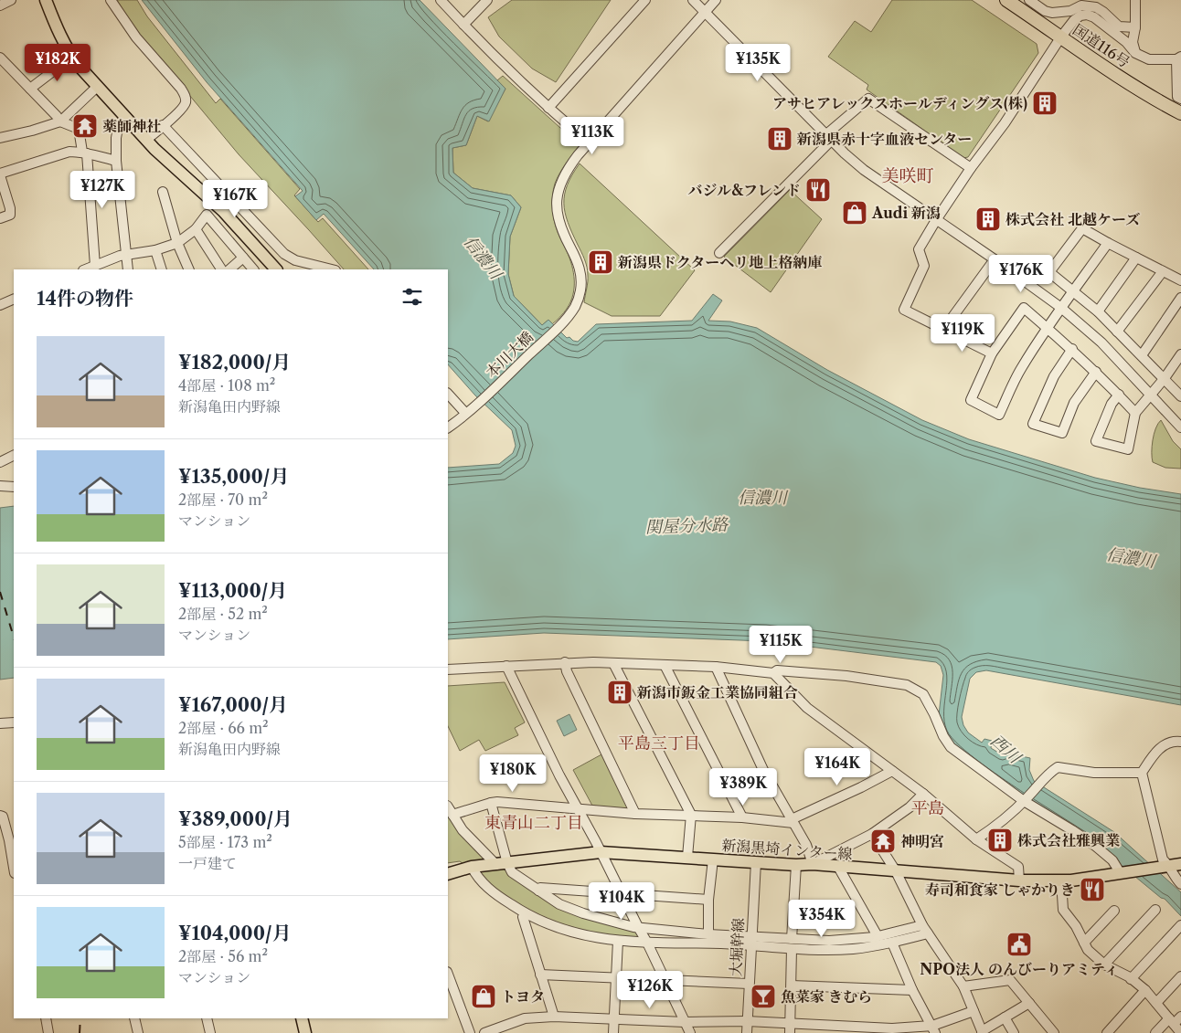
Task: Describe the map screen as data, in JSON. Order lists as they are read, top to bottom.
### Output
{
  "streets": {
    "highway": ["国道116号"],
    "main road": ["新潟黒埼インター線"],
    "street": ["本川大橋", "大堀幹線"]
  },
  "crossings": [
    ["新潟黒埼インター線", "大堀幹線"]
  ],
  "districts": [
    "美咲町",
    "平島三丁目",
    "平島",
    "東青山二丁目"
  ],
  "water": ["信濃川", "関屋分水路", "西川"],
  "places": {
    "building": [
      "アサヒアレックスホールディングス(株)",
      "新潟県赤十字血液センター",
      "株式会社 北越ケーズ",
      "新潟県ドクターヘリ地上格納庫",
      "新潟市鈑金工業協同組合",
      "株式会社雅興業"
    ],
    "temple": ["薬師神社", "神明宮"],
    "restaurant": ["バジル&フレンド", "寿司和食家 しゃかりき"],
    "shop": ["Audi 新潟", "トヨタ"],
    "public building": ["NPO法人 のんびーりアミティ"],
    "bar": ["魚菜家 きむら"]
  },
  "page": {
    "price": [
      "¥182K",
      "¥135K",
      "¥113K",
      "¥127K",
      "¥167K",
      "¥176K",
      "¥119K",
      "¥115K",
      "¥164K",
      "¥180K",
      "¥389K",
      "¥104K",
      "¥354K",
      "¥126K"
    ],
    "heading": "14件の物件",
    "list": [
      {
        "name": "¥182,000/月",
        "note": "4部屋 · 108 m² · 新潟亀田内野線"
      },
      {
        "name": "¥135,000/月",
        "note": "2部屋 · 70 m² · マンション"
      },
      {
        "name": "¥113,000/月",
        "note": "2部屋 · 52 m² · マンション"
      },
      {
        "name": "¥167,000/月",
        "note": "2部屋 · 66 m² · 新潟亀田内野線"
      },
      {
        "name": "¥389,000/月",
        "note": "5部屋 · 173 m² · 一戸建て"
      },
      {
        "name": "¥104,000/月",
        "note": "2部屋 · 56 m² · マンション"
      }
    ]
  }
}
